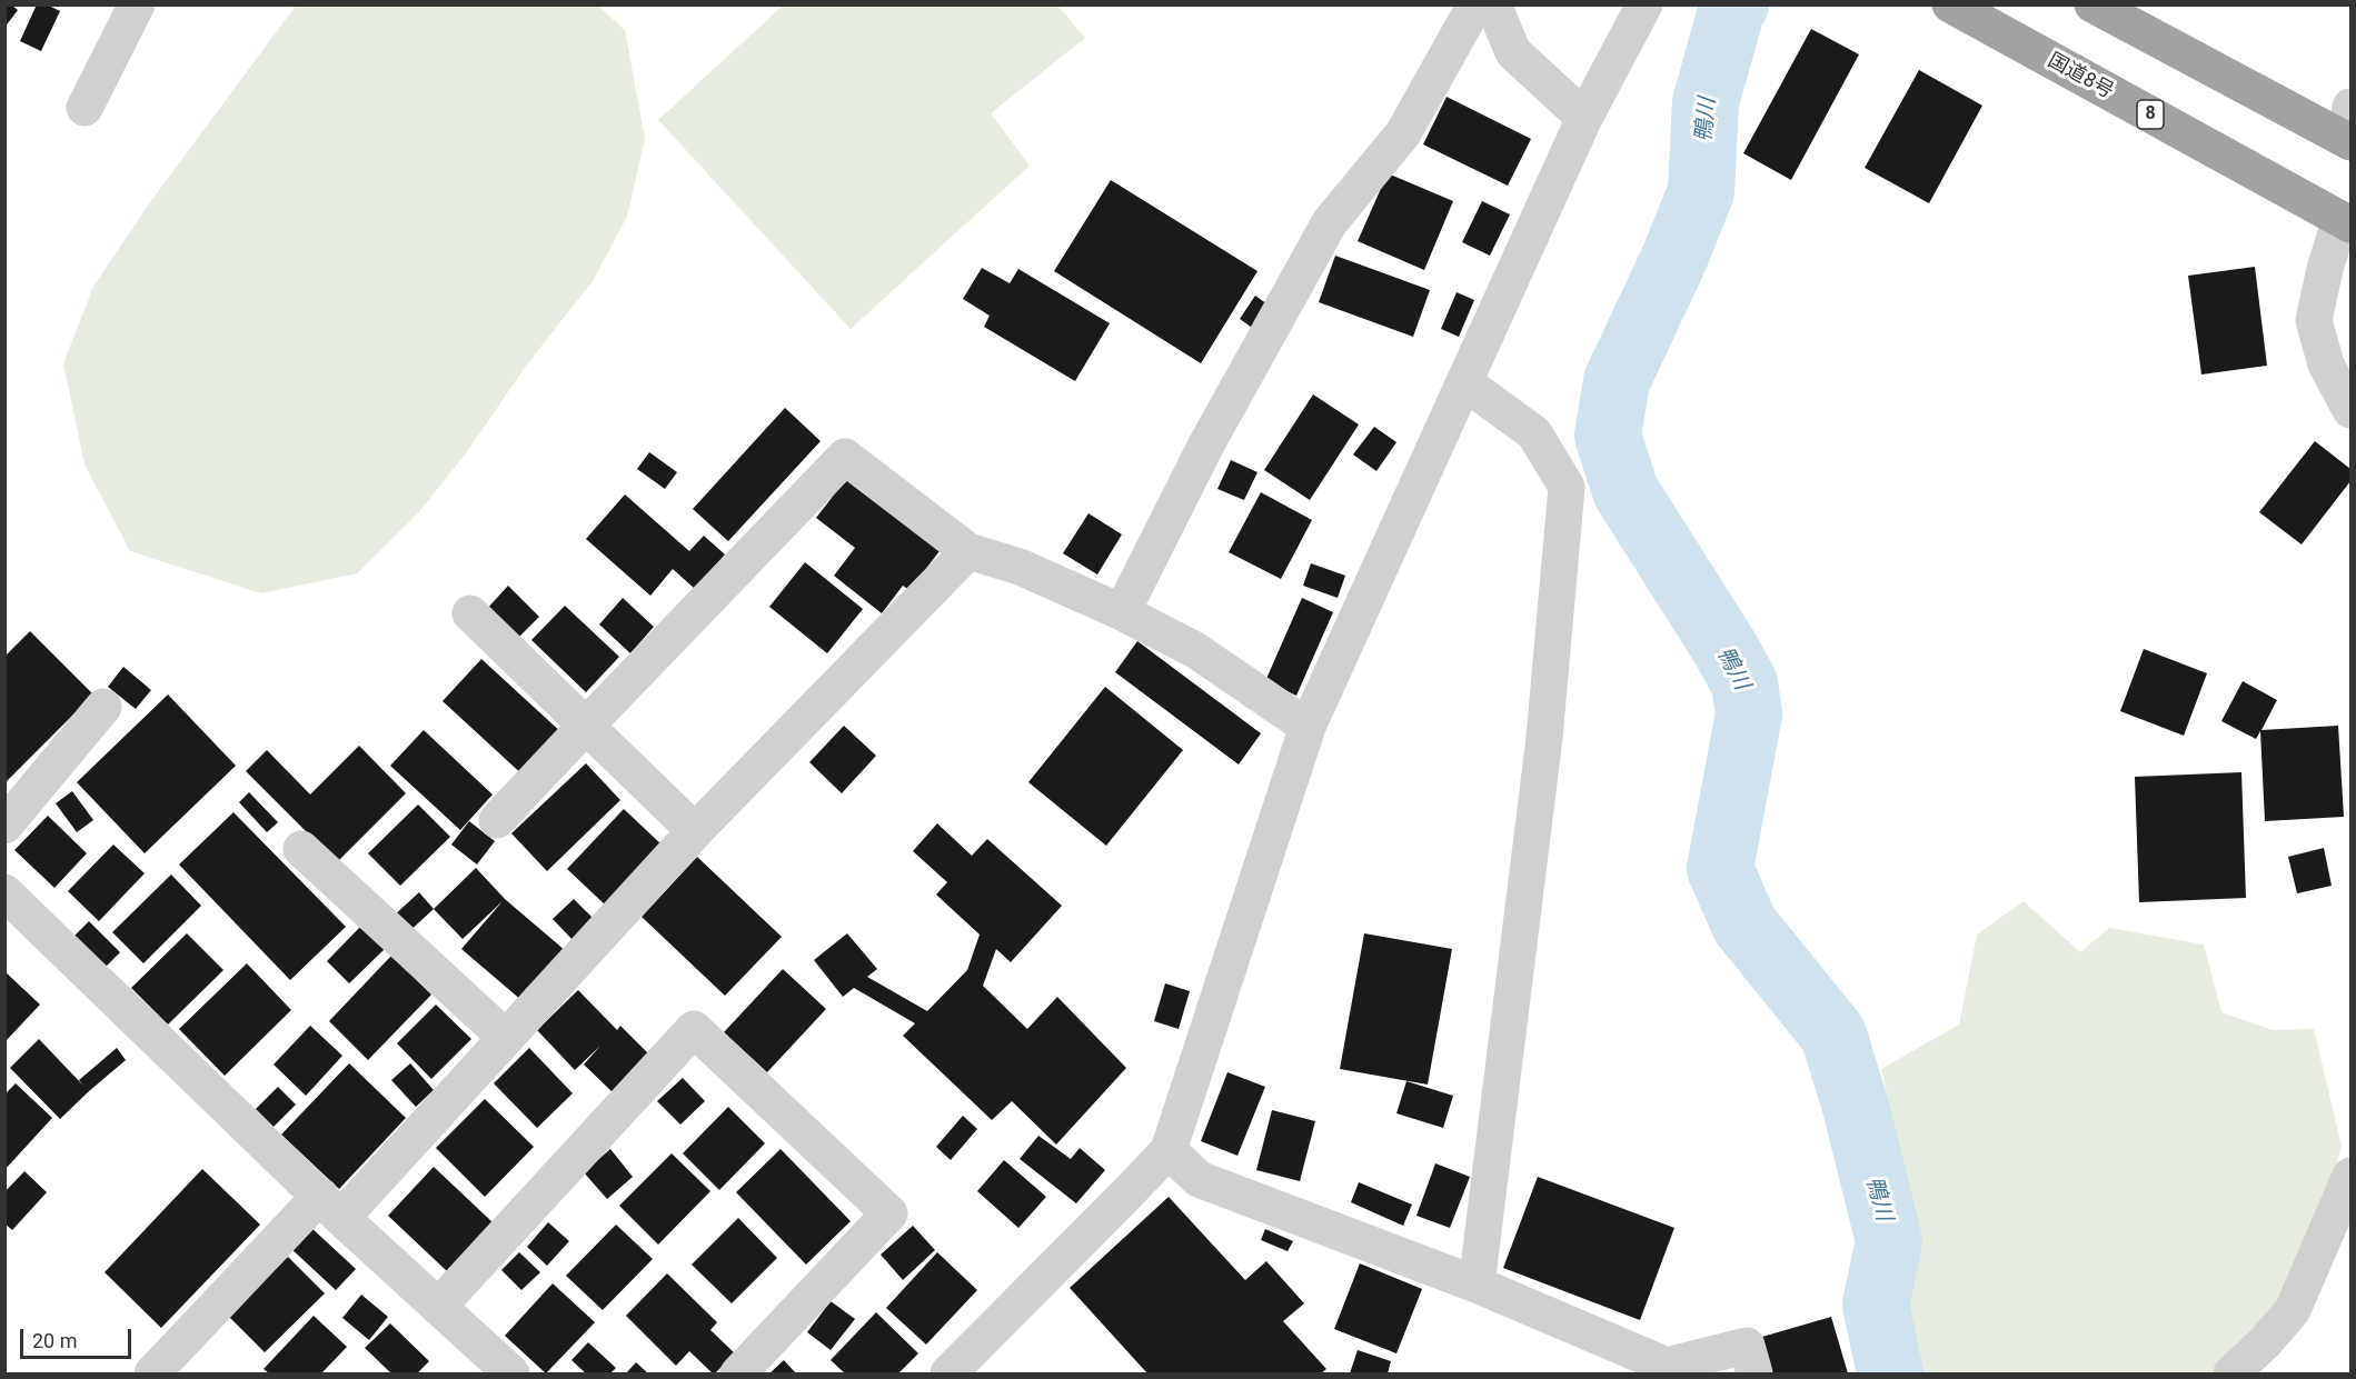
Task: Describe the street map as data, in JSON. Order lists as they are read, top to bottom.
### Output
{
  "streets": {
    "highway": ["国道8号", "8"]
  },
  "water": ["鴨川"],
  "scale_bar": "20 m"
}
